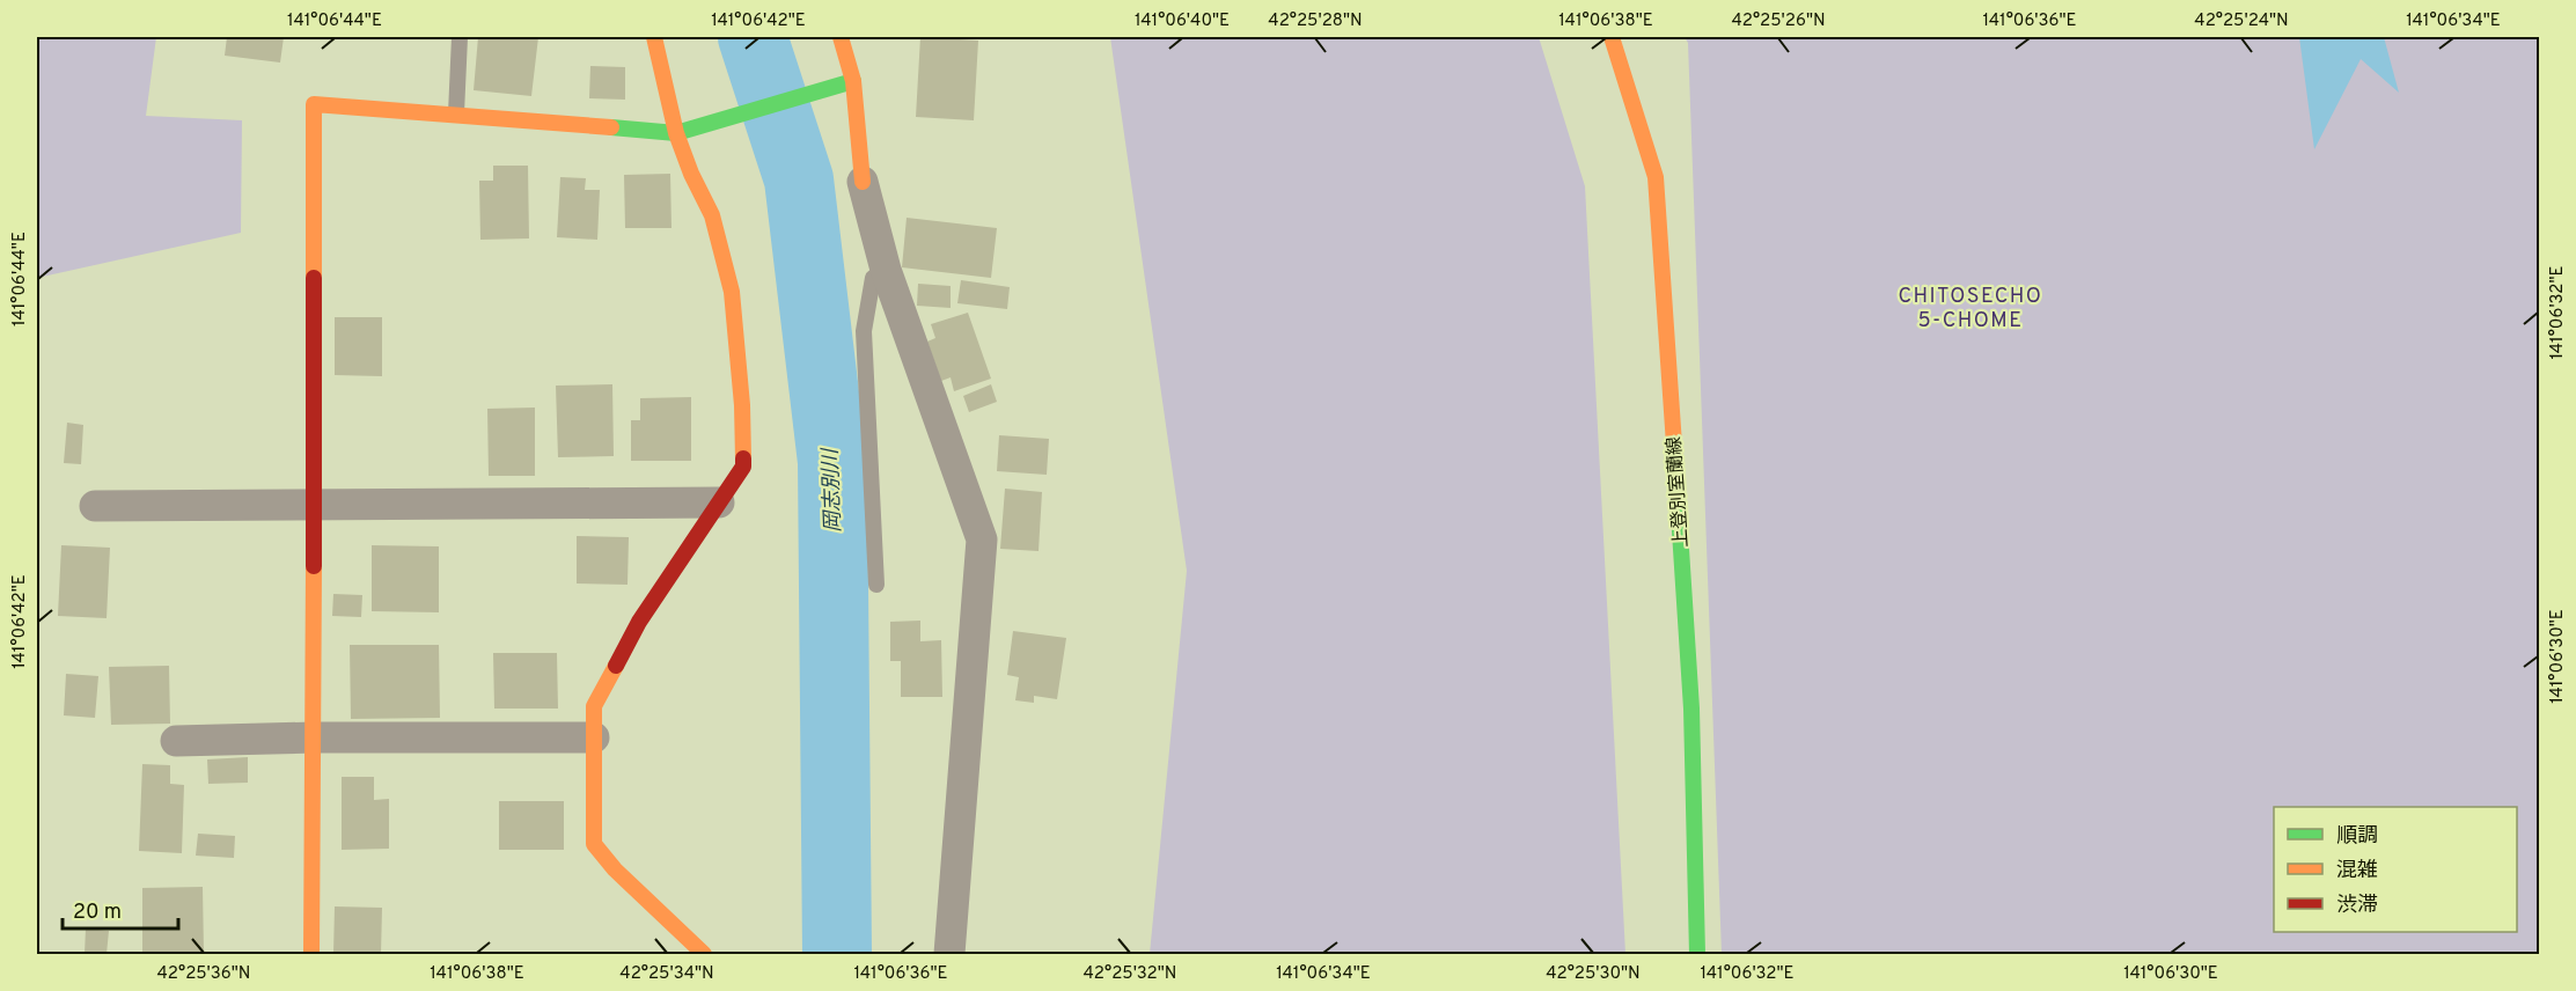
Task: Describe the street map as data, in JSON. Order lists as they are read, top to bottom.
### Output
{
  "streets": {
    "street": ["上登別室蘭線"]
  },
  "districts": ["CHITOSECHO 5-CHOME"],
  "water": ["岡志別川"],
  "legend": ["順調", "混雑", "渋滞"],
  "scale_bar": "20 m",
  "coordinates": [
    "141°06'44\"E",
    "141°06'42\"E",
    "141°06'40\"E",
    "42°25'28\"N",
    "141°06'38\"E",
    "42°25'26\"N",
    "141°06'36\"E",
    "42°25'24\"N",
    "141°06'34\"E",
    "141°06'32\"E",
    "141°06'30\"E",
    "42°25'36\"N",
    "42°25'34\"N",
    "42°25'32\"N",
    "42°25'30\"N"
  ]
}
